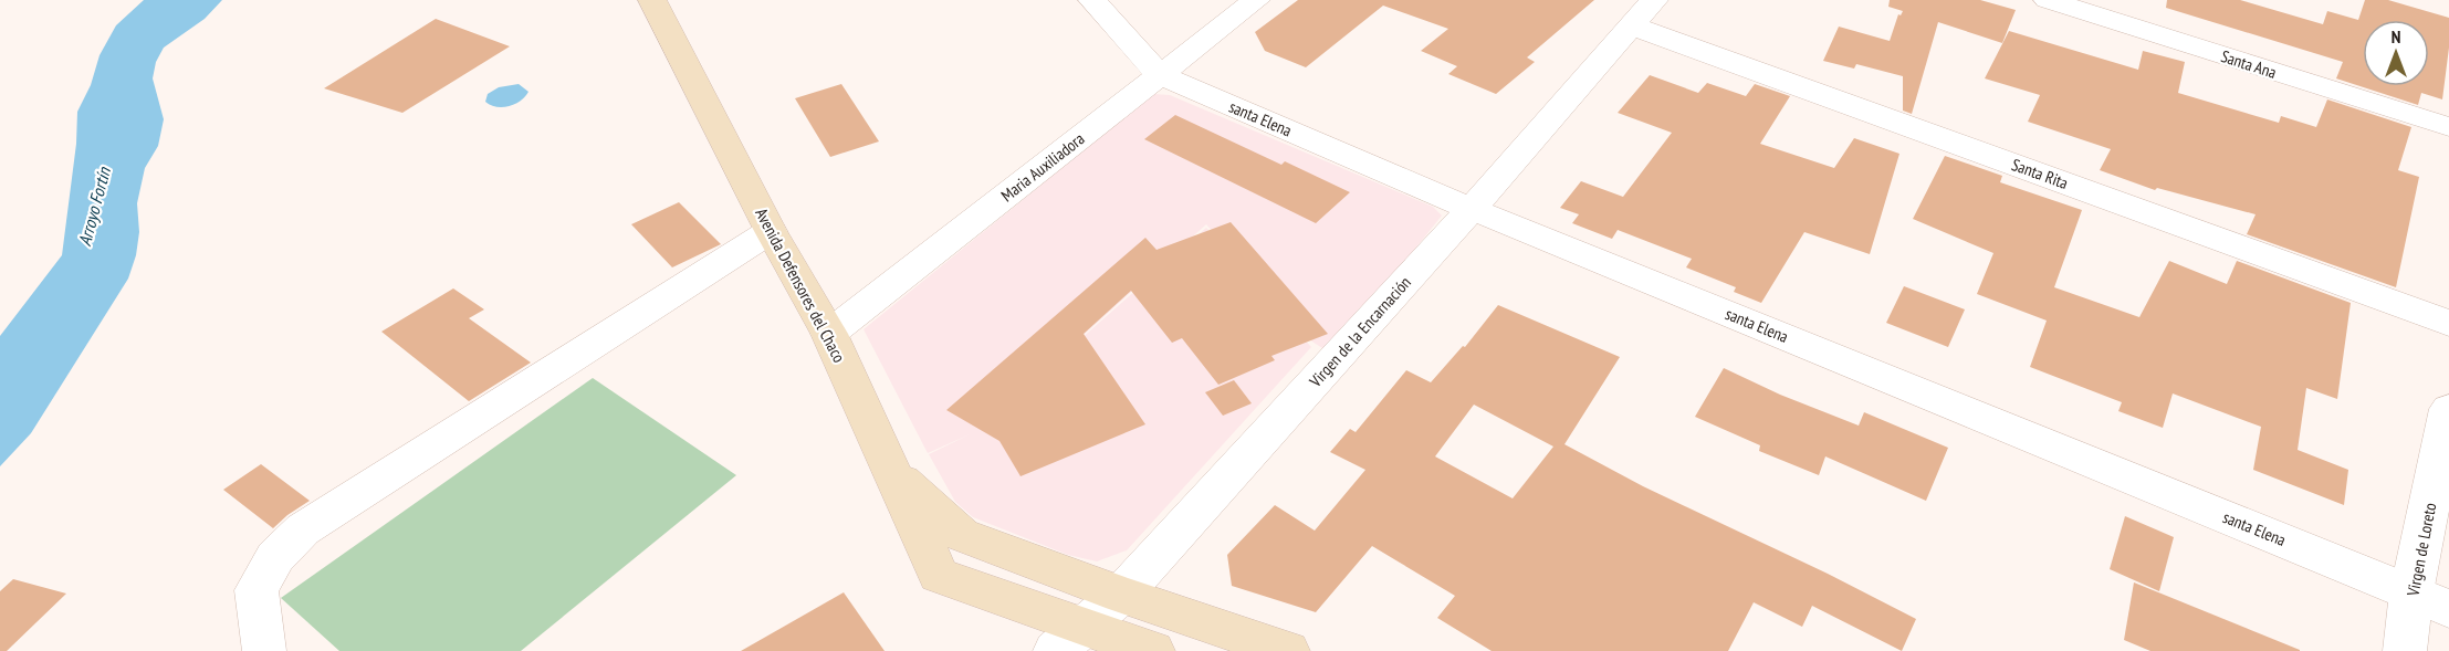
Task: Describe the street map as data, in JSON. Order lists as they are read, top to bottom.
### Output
{
  "streets": {
    "main road": ["Avenida Defensores del Chaco"],
    "street": [
      "Santa Ana",
      "santa Elena",
      "Maria Auxiliadora",
      "Santa Rita",
      "Virgen de la Encarnación",
      "Virgen de Loreto"
    ]
  },
  "crossings": [
    ["santa Elena", "Maria Auxiliadora"],
    ["santa Elena", "Virgen de la Encarnación"],
    ["santa Elena", "Virgen de Loreto"],
    ["Maria Auxiliadora", "Avenida Defensores del Chaco"],
    ["Santa Rita", "Virgen de la Encarnación"],
    ["Avenida Defensores del Chaco", "Virgen de la Encarnación"]
  ],
  "water": ["Arroyo Fortín"],
  "north": "top"
}
